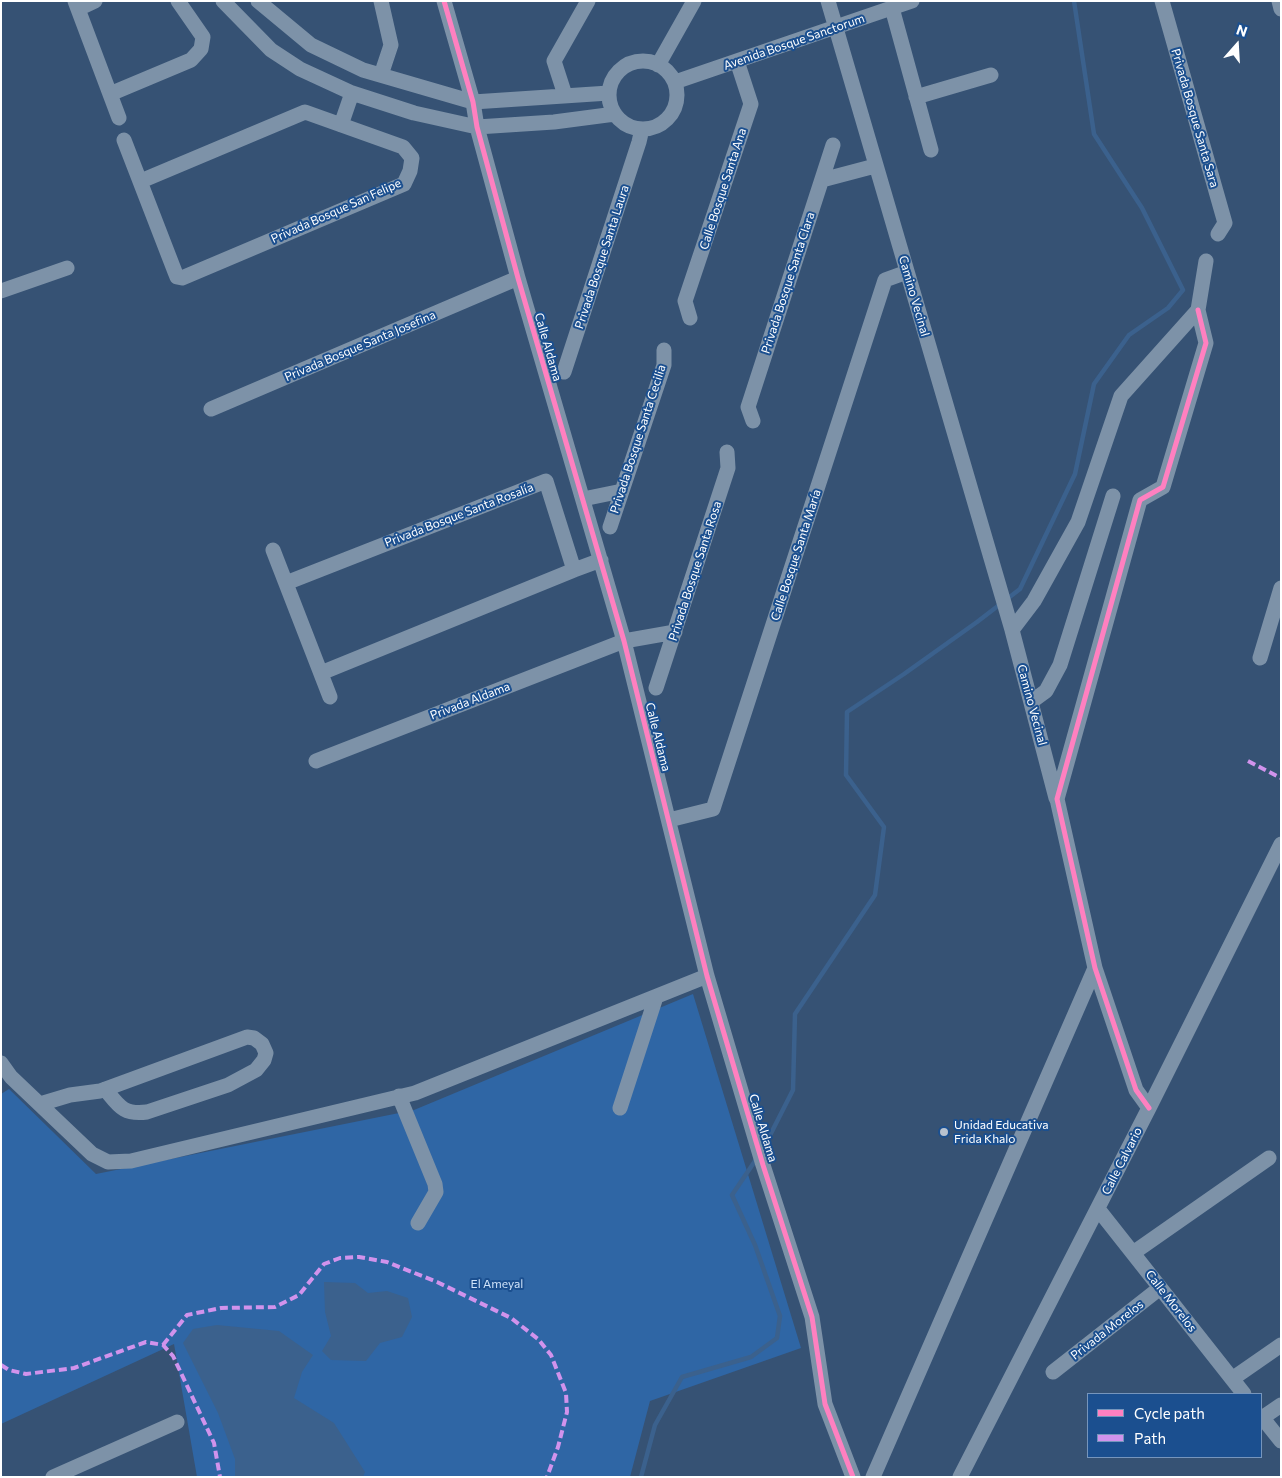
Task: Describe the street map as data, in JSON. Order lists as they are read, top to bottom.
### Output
{
  "streets": {
    "street": [
      "Avenida Bosque Sanctorum",
      "Privada Bosque Santa Sara",
      "Calle Bosque Santa Ana",
      "Privada Bosque San Felipe",
      "Privada Bosque Santa Laura",
      "Privada Bosque Santa Clara",
      "Camino Vecinal",
      "Privada Bosque Santa Josefina",
      "Calle Aldama",
      "Privada Bosque Santa Cecilia",
      "Privada Bosque Santa Rosalía",
      "Calle Bosque Santa María",
      "Privada Bosque Santa Rosa",
      "Privada Aldama",
      "Calle Calvario",
      "Calle Morelos",
      "Privada Morelos"
    ]
  },
  "crossings": [
    ["Avenida Bosque Sanctorum", "Calle Bosque Santa Ana"],
    ["Avenida Bosque Sanctorum", "Privada Bosque Santa Laura"],
    ["Avenida Bosque Sanctorum", "Camino Vecinal"],
    ["Camino Vecinal", "Calle Bosque Santa María"],
    ["Camino Vecinal", "Calle Calvario"],
    ["Privada Bosque Santa Josefina", "Calle Aldama"],
    ["Calle Aldama", "Calle Bosque Santa María"],
    ["Calle Aldama", "Privada Aldama"],
    ["Privada Bosque Santa Rosa", "Privada Aldama"],
    ["Calle Calvario", "Calle Morelos"],
    ["Calle Morelos", "Privada Morelos"]
  ],
  "parks": ["El Ameyal"],
  "places": ["Unidad Educativa Frida Khalo"],
  "legend": ["Cycle path", "Path"],
  "north": "top"
}
